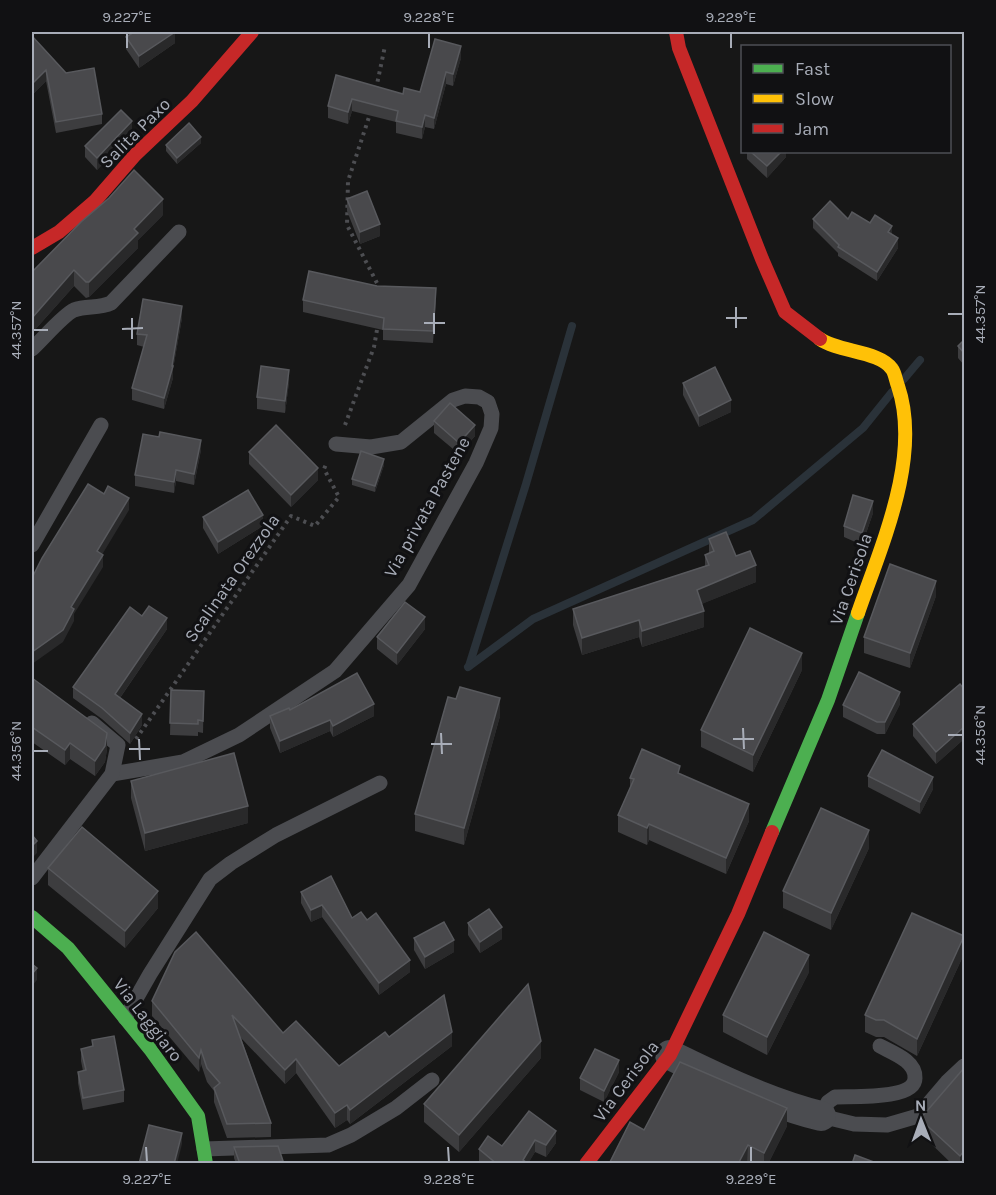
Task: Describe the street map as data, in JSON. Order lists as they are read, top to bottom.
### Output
{
  "streets": {
    "street": ["Salita Paxo", "Via Cerisola", "Via Laggiaro"],
    "lane": ["Via privata Pastene"],
    "path": ["Scalinata Orezzola"]
  },
  "crossings": [
    ["Via privata Pastene", "Scalinata Orezzola"]
  ],
  "legend": ["Fast", "Slow", "Jam"],
  "north": "top",
  "coordinates": [
    "9.227°E",
    "9.228°E",
    "9.229°E",
    "44.357°N",
    "44.356°N"
  ]
}
